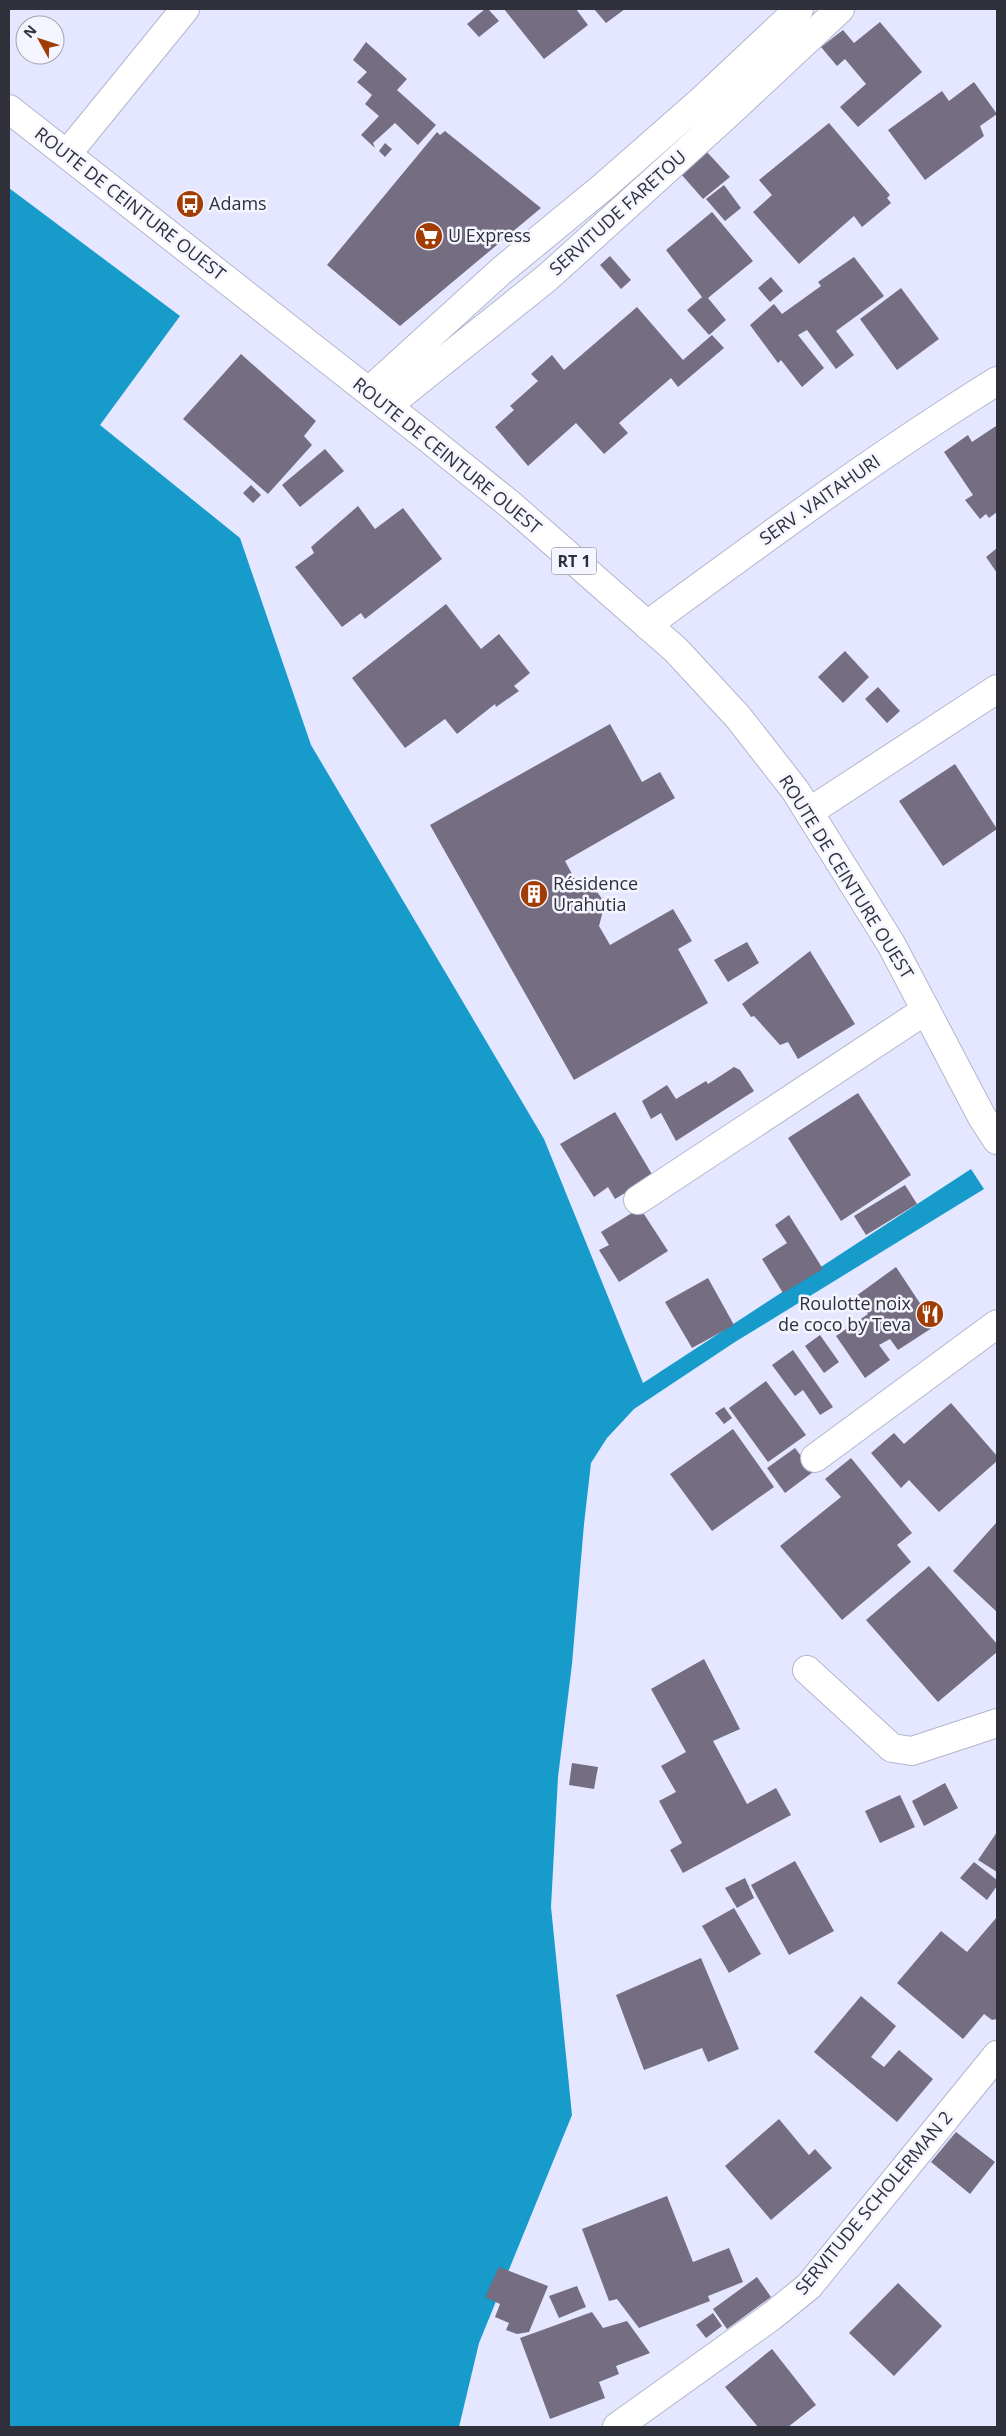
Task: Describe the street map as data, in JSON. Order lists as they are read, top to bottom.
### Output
{
  "streets": {
    "street": [
      "ROUTE DE CEINTURE OUEST",
      "SERVITUDE FARETOU",
      "SERV .VAITAHURI",
      "RT 1",
      "SERVITUDE SCHOLERMAN 2"
    ]
  },
  "crossings": [
    ["ROUTE DE CEINTURE OUEST", "SERVITUDE FARETOU"],
    ["ROUTE DE CEINTURE OUEST", "SERV .VAITAHURI"]
  ],
  "places": {
    "bus stop": ["Adams"],
    "supermarket": ["U Express"],
    "building": ["Résidence Urahutia"],
    "restaurant": ["Roulotte noix de coco by Teva"]
  },
  "north": "top left"
}
